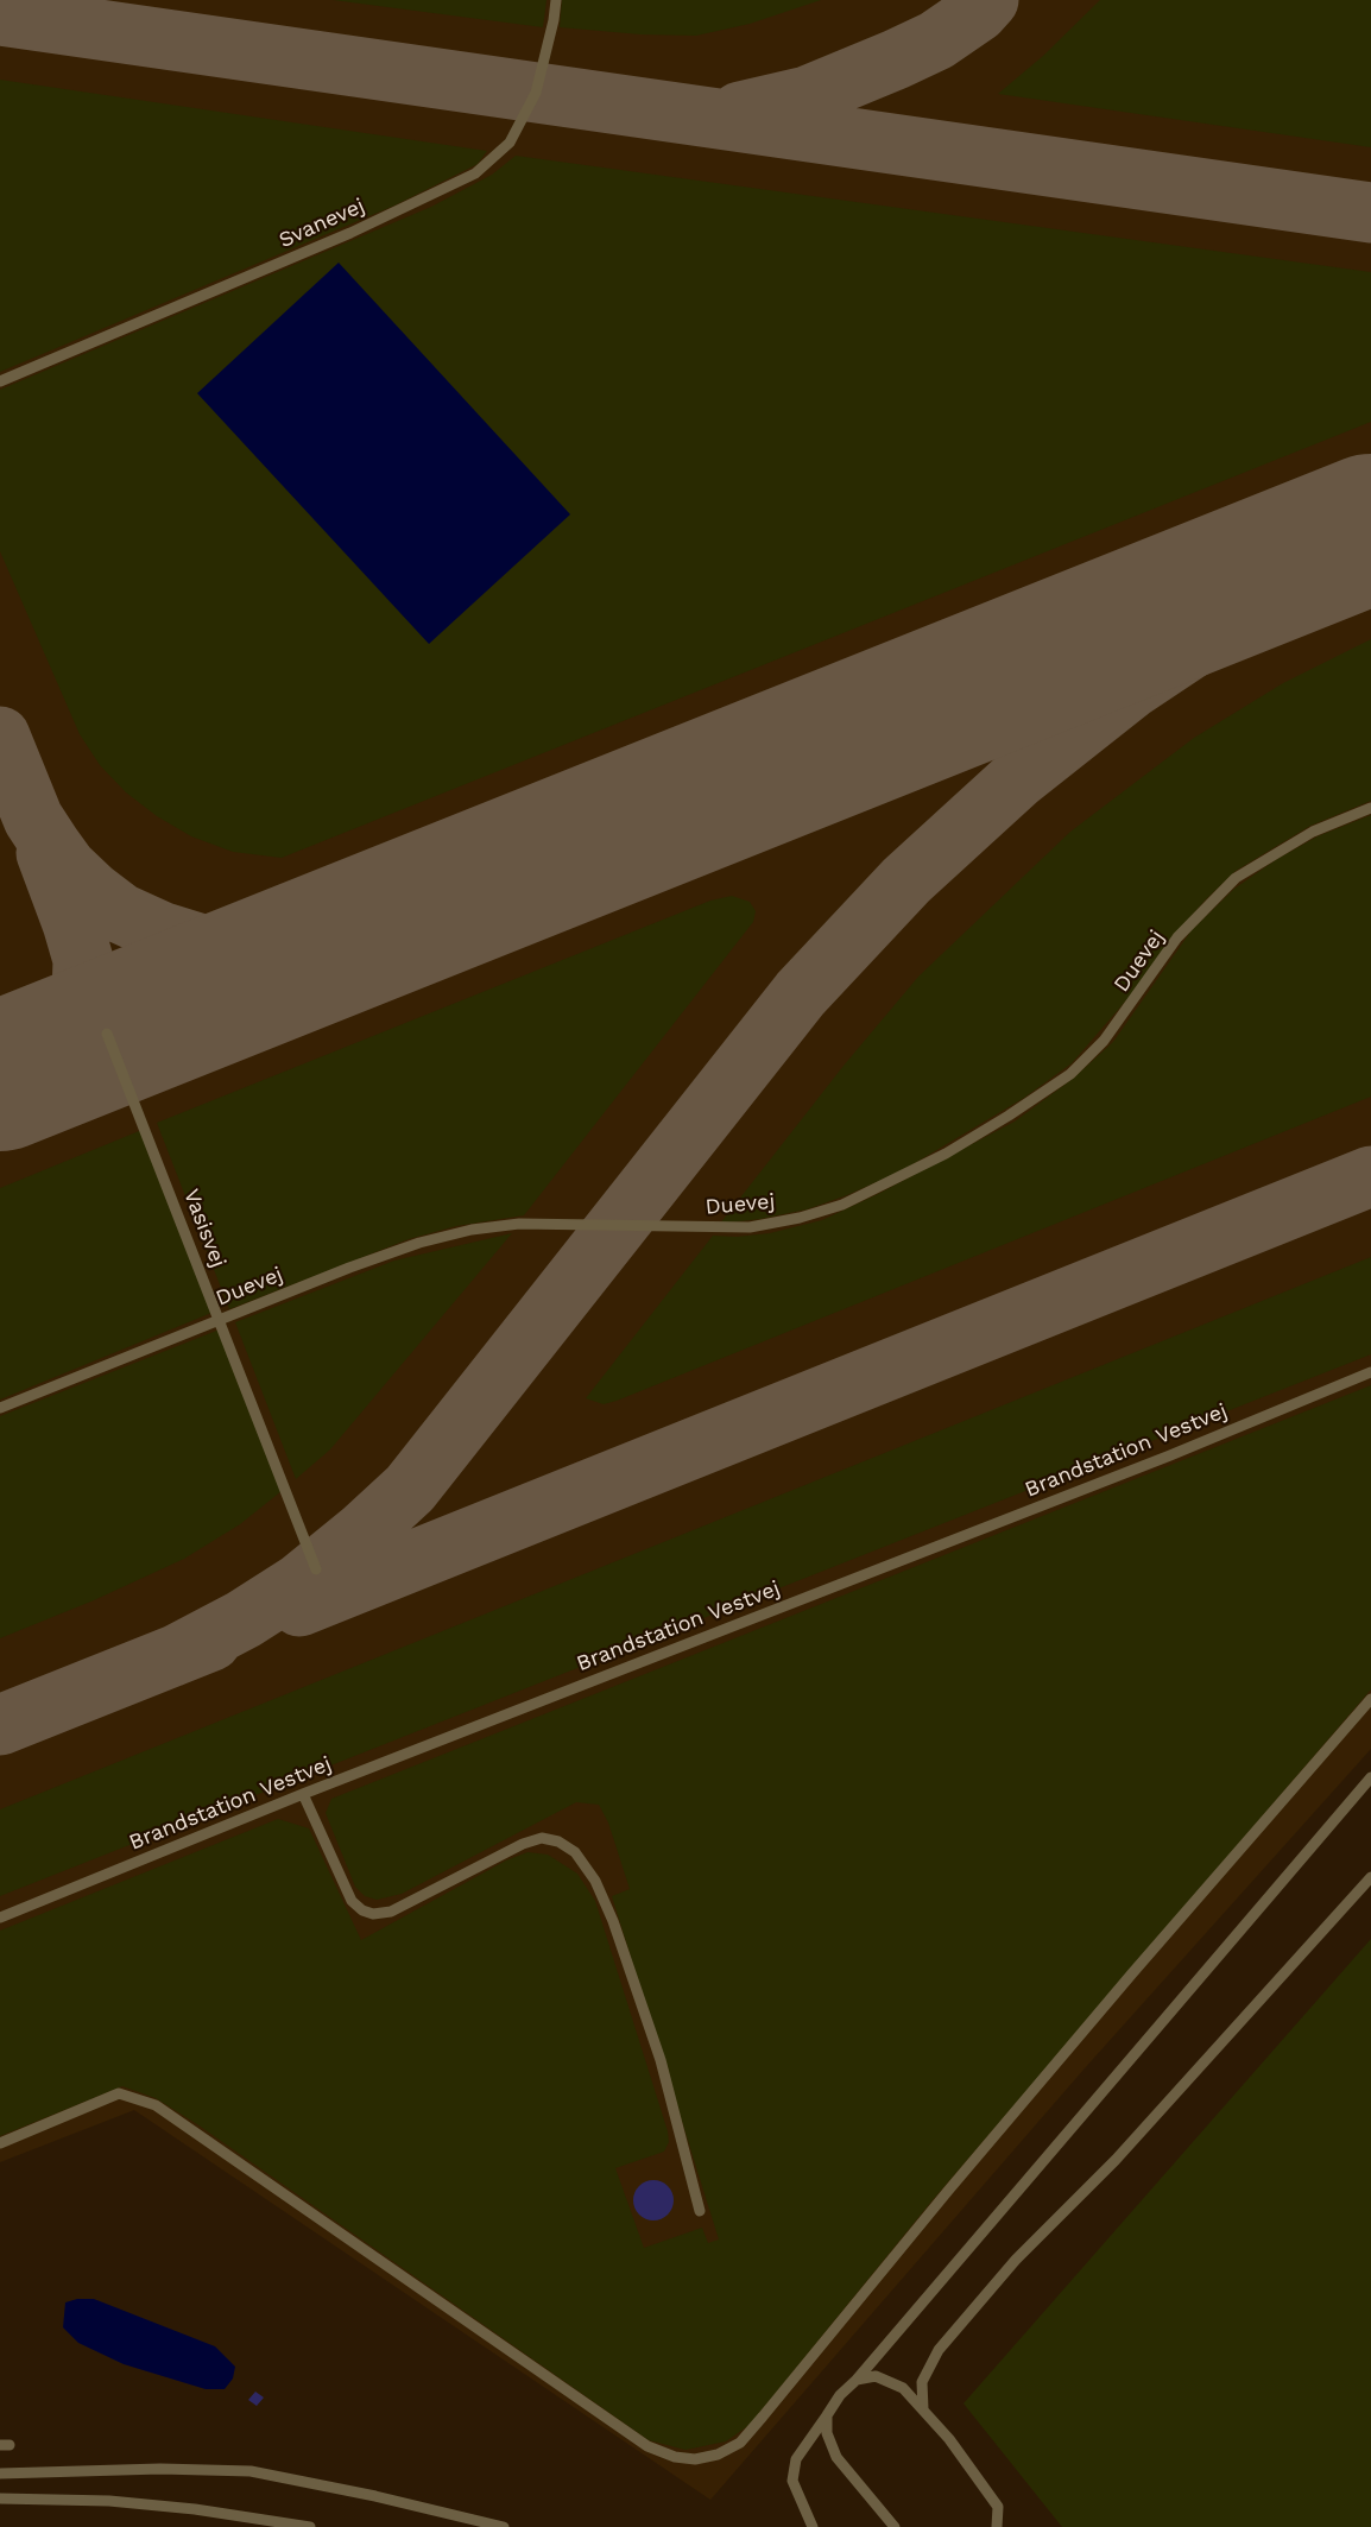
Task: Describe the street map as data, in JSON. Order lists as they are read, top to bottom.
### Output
{
  "streets": {
    "lane": [
      "Svanevej",
      "Duevej",
      "Vasisvej",
      "Brandstation Vestvej"
    ]
  },
  "crossings": [
    ["Duevej", "Vasisvej"]
  ]
}
